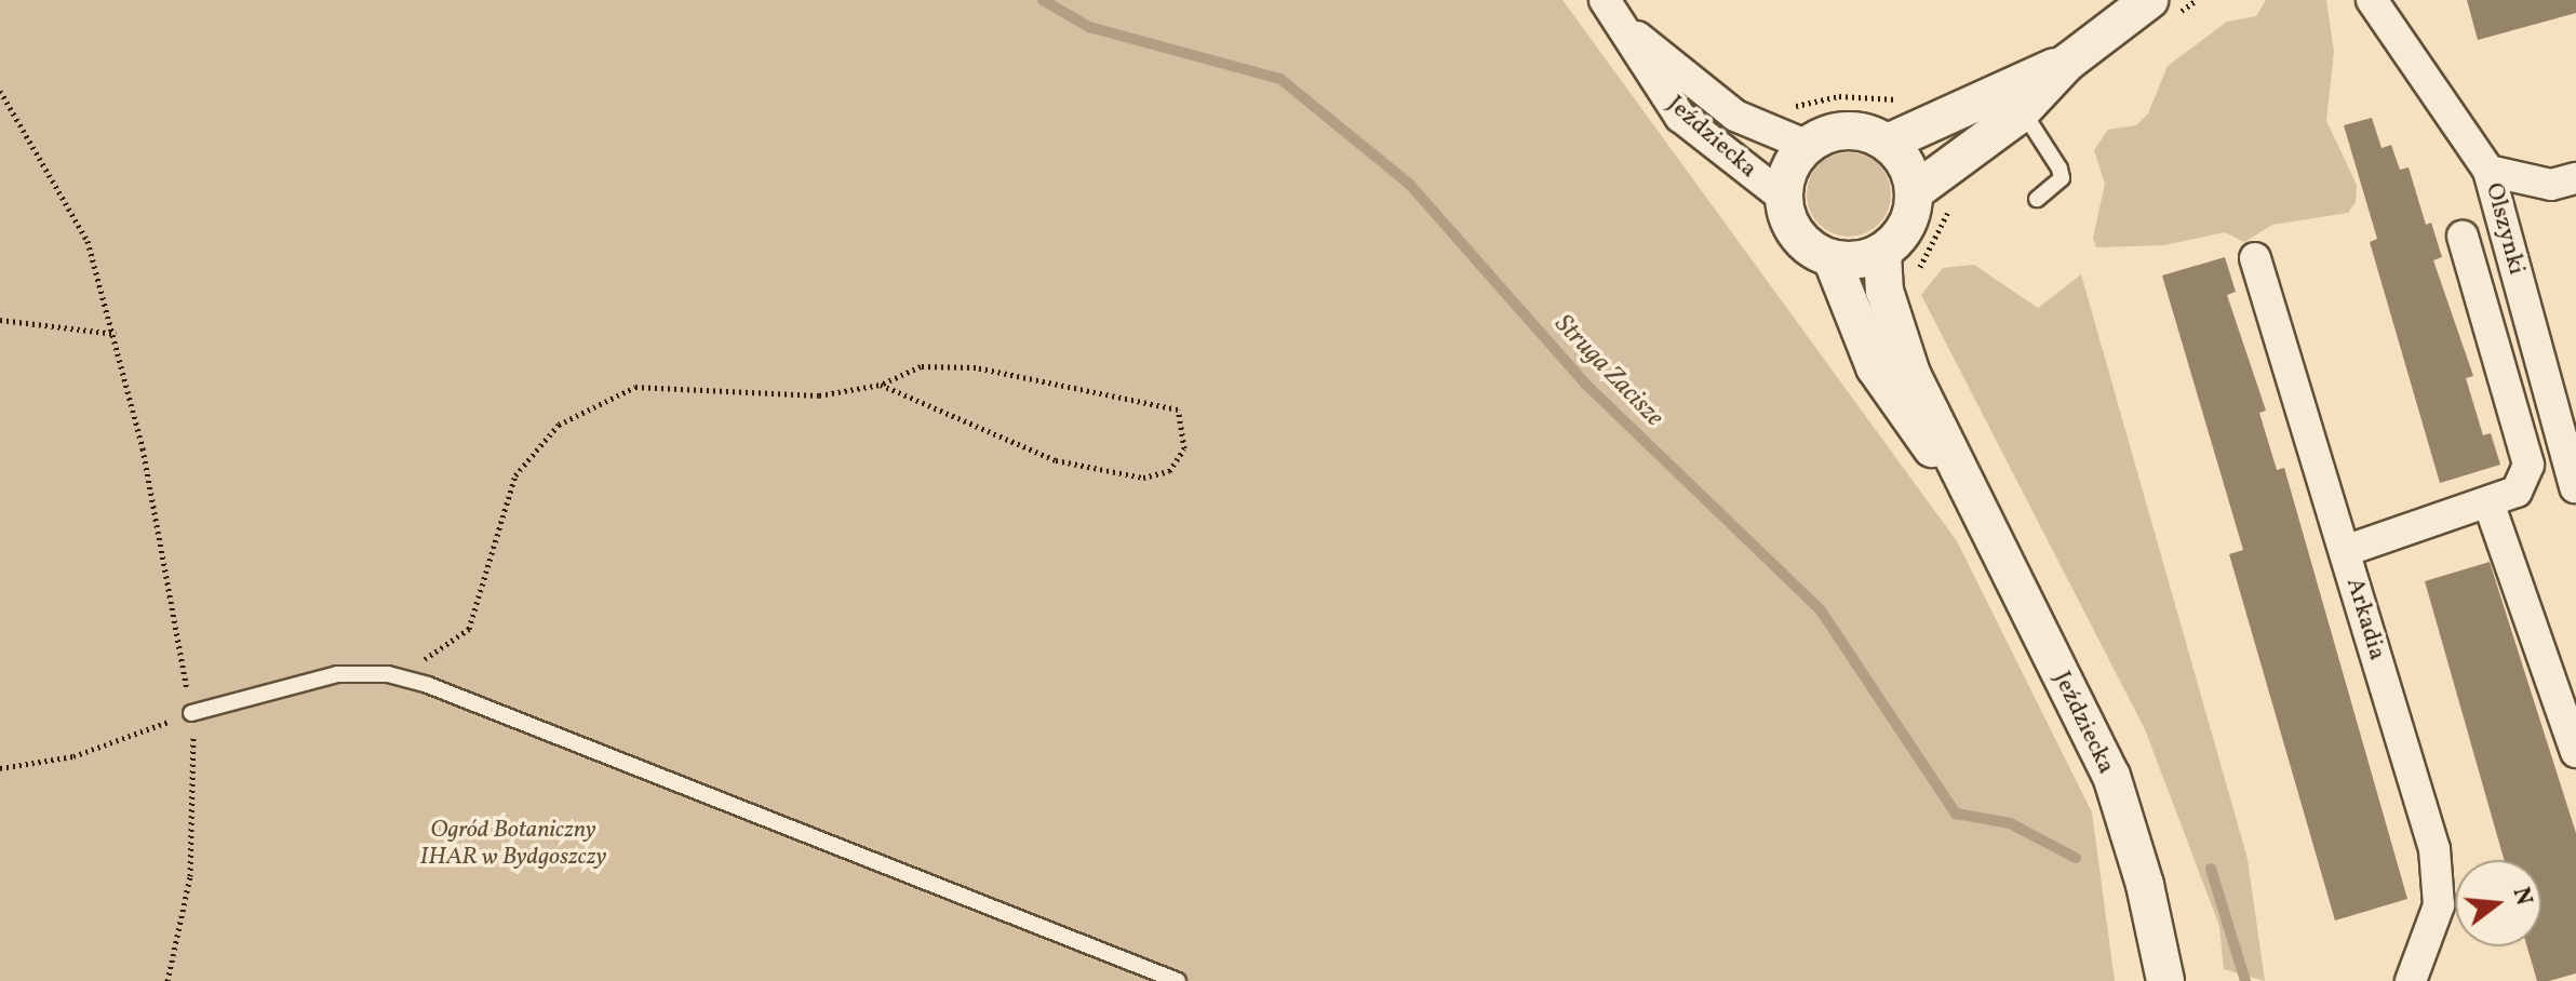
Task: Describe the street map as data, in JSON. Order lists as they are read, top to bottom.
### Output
{
  "streets": {
    "street": ["Jeździecka", "Olszynki", "Arkadia"]
  },
  "water": ["Struga Zacisze"],
  "parks": ["Ogród Botaniczny IHAR w Bydgoszczy"],
  "north": "right"
}
